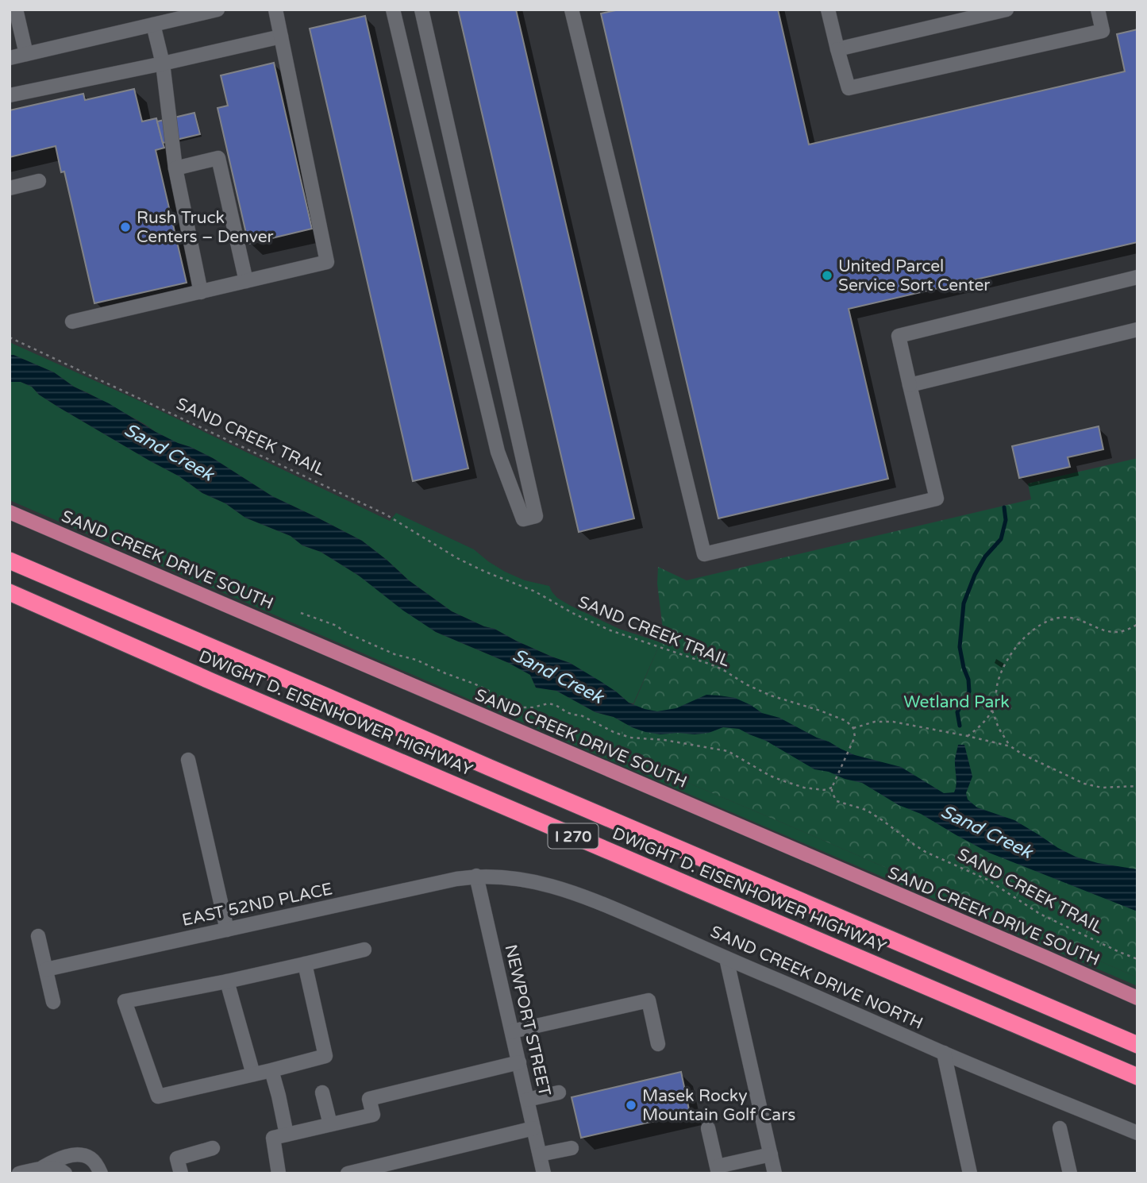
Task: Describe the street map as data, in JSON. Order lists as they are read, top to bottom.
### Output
{
  "streets": {
    "highway": ["DWIGHT D. EISENHOWER HIGHWAY", "I 270"],
    "main road": ["SAND CREEK DRIVE SOUTH"],
    "street": ["EAST 52ND PLACE", "SAND CREEK DRIVE NORTH", "NEWPORT STREET"],
    "path": ["SAND CREEK TRAIL"]
  },
  "crossings": [
    ["EAST 52ND PLACE", "SAND CREEK DRIVE NORTH"],
    ["EAST 52ND PLACE", "NEWPORT STREET"],
    ["SAND CREEK DRIVE NORTH", "NEWPORT STREET"]
  ],
  "water": ["Sand Creek"],
  "parks": ["Wetland Park"],
  "places": ["Rush Truck Centers – Denver", "United Parcel Service Sort Center", "Masek Rocky Mountain Golf Cars"]
}
